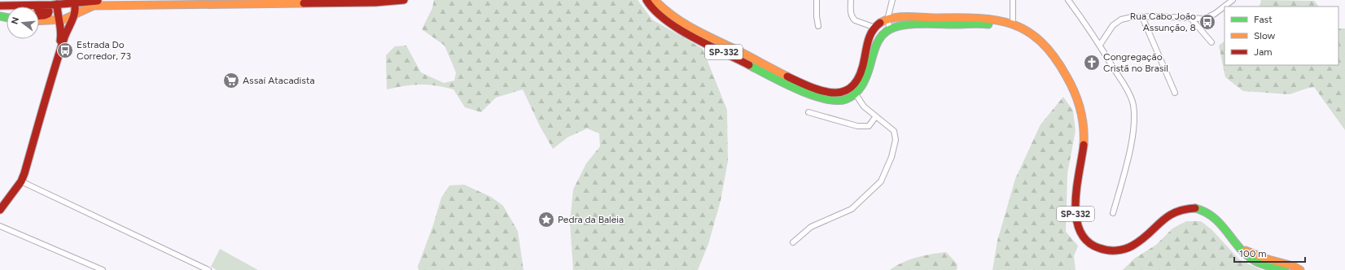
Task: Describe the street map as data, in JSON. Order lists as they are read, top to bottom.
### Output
{
  "streets": {
    "main road": ["SP-332"]
  },
  "places": {
    "bus stop": ["Rua Cabo João Assunção, 8", "Estrada Do Corredor, 73"],
    "church": ["Congregação Cristã no Brasil"],
    "supermarket": ["Assaí Atacadista"],
    "place": ["Pedra da Baleia"]
  },
  "legend": ["Fast", "Slow", "Jam"],
  "scale_bar": "100 m",
  "north": "left"
}
